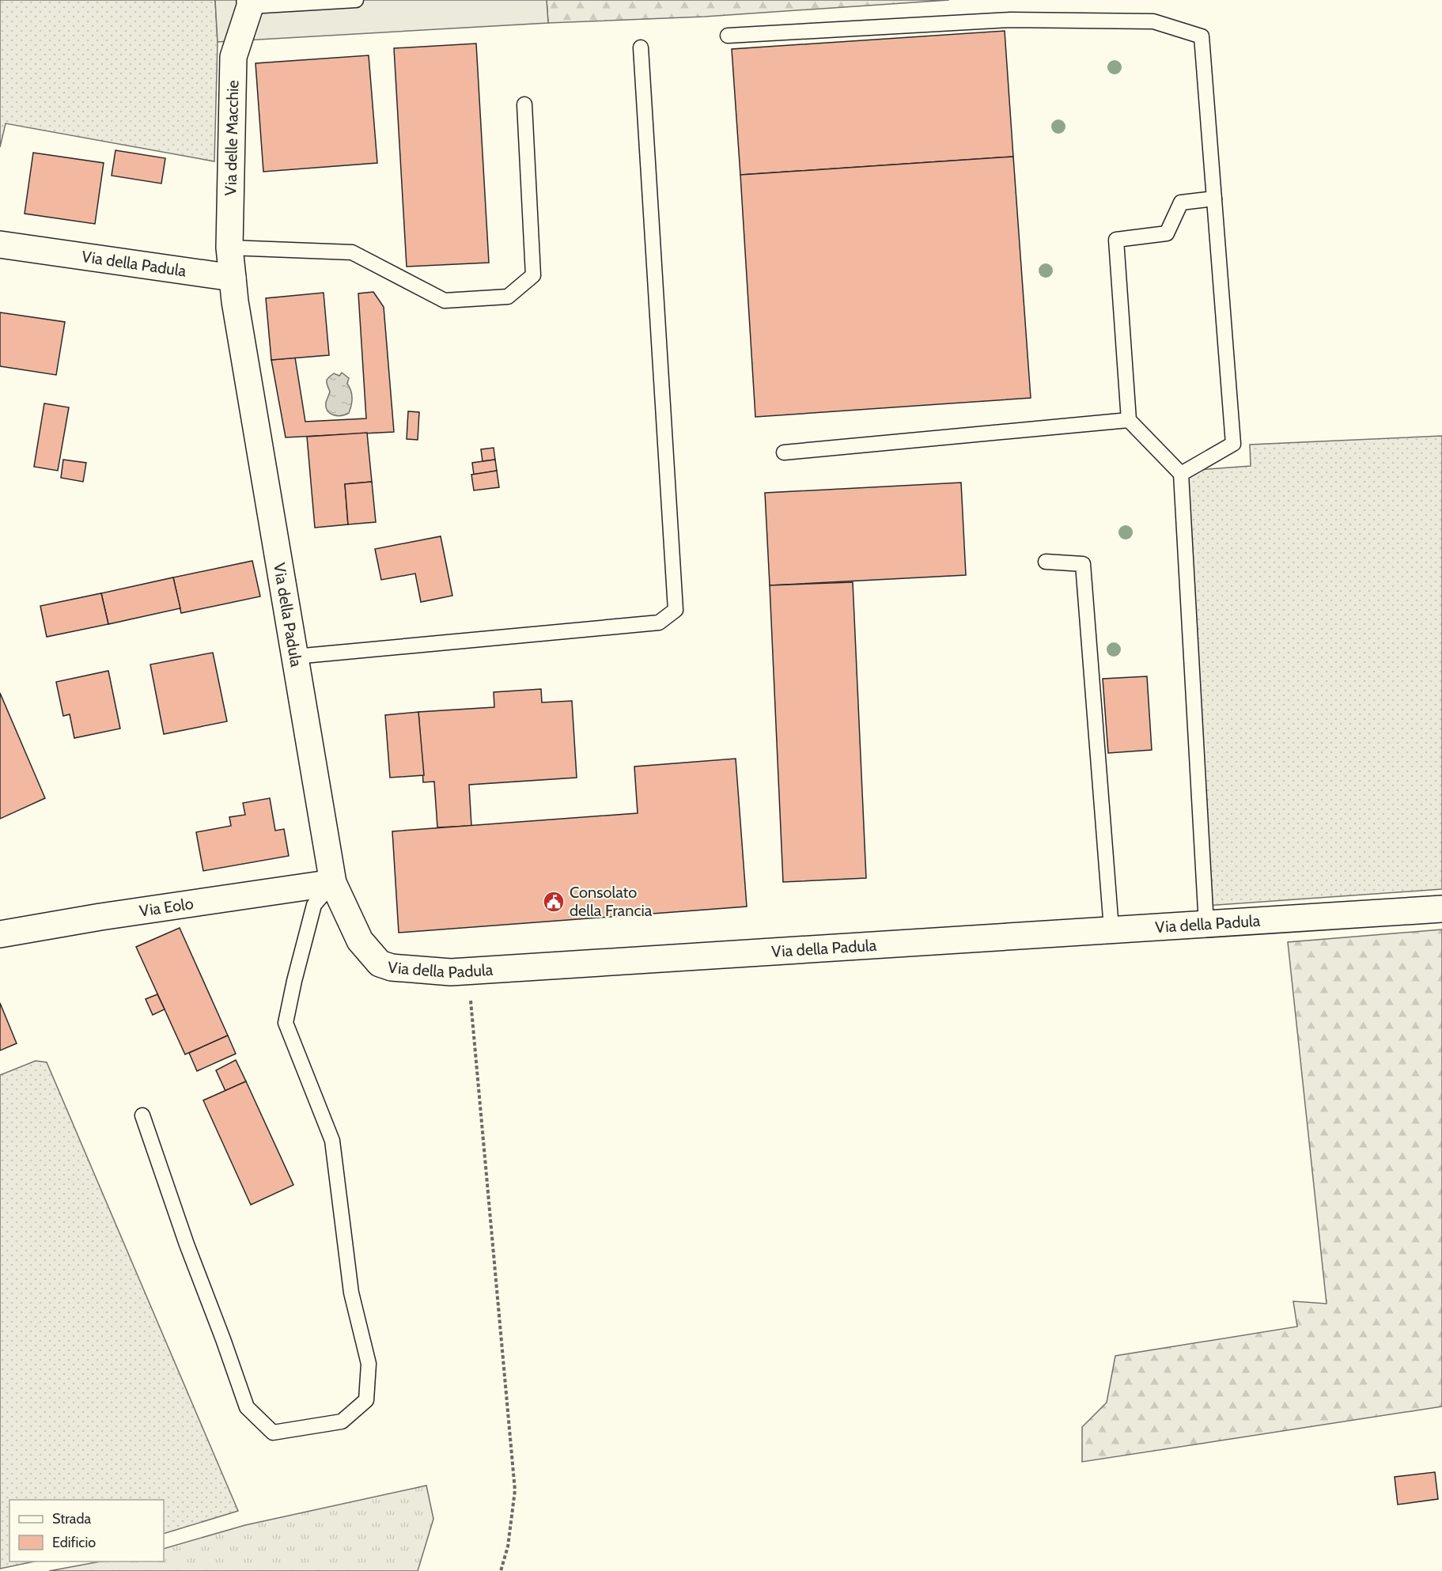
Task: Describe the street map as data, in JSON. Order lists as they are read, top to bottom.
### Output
{
  "streets": {
    "street": ["Via delle Macchie", "Via della Padula", "Via Eolo"]
  },
  "crossings": [
    ["Via delle Macchie", "Via della Padula"],
    ["Via della Padula", "Via Eolo"]
  ],
  "places": {
    "public building": ["Consolato della Francia"]
  },
  "legend": ["Strada", "Edificio"]
}
